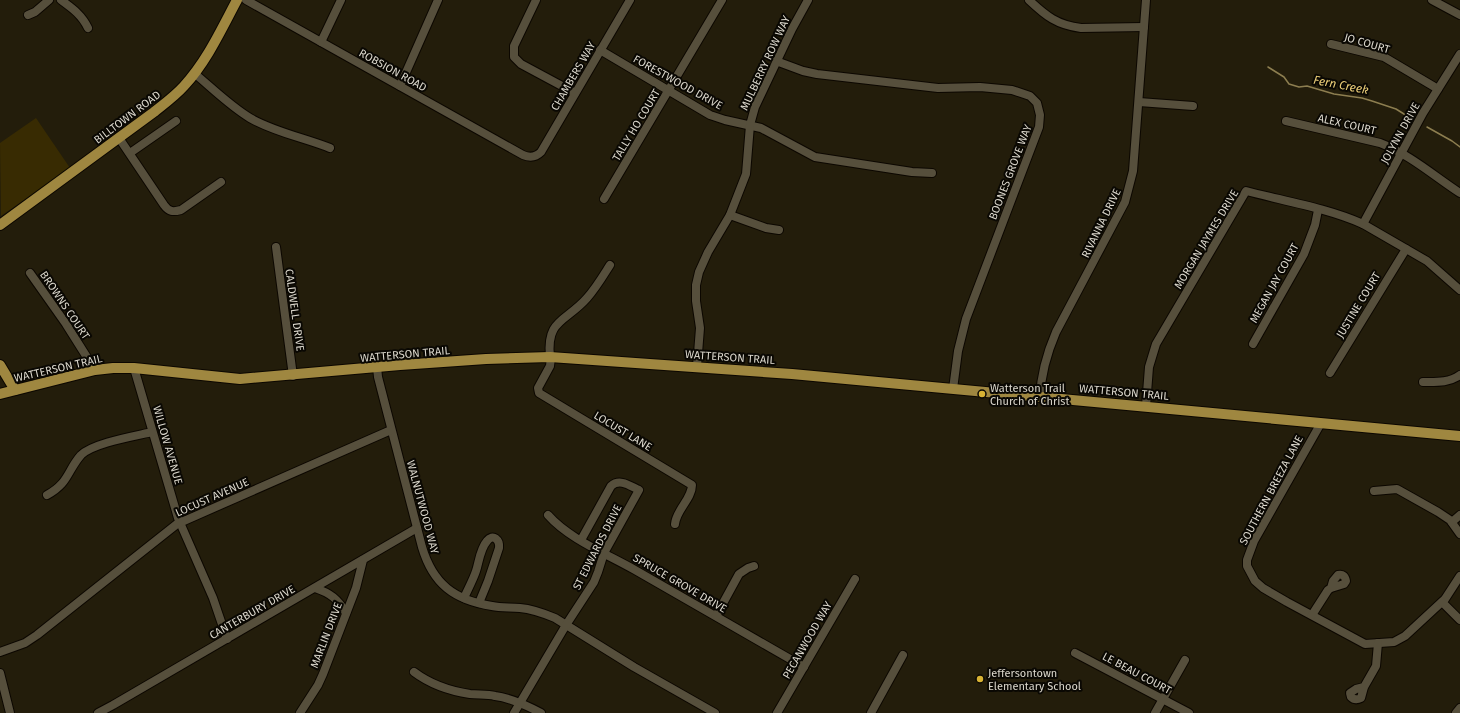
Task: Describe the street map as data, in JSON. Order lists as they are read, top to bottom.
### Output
{
  "streets": {
    "main road": ["BILLTOWN ROAD", "WATTERSON TRAIL"],
    "street": [
      "JO COURT",
      "MULBERRY ROW WAY",
      "ROBSION ROAD",
      "CHAMBERS WAY",
      "FORESTWOOD DRIVE",
      "ALEX COURT",
      "TALLY HO COURT",
      "JOLYNN DRIVE",
      "BOONES GROVE WAY",
      "RIVANNA DRIVE",
      "MORGAN JAYMES DRIVE",
      "MEGAN JAY COURT",
      "BROWNS COURT",
      "JUSTINE COURT",
      "CALDWELL DRIVE",
      "LOCUST LANE",
      "WILLOW AVENUE",
      "SOUTHERN BREEZA LANE",
      "LOCUST AVENUE",
      "WALNUTWOOD WAY",
      "ST EDWARDS DRIVE",
      "SPRUCE GROVE DRIVE",
      "CANTERBURY DRIVE",
      "MARLIN DRIVE",
      "PECANWOOD WAY",
      "LE BEAU COURT"
    ]
  },
  "crossings": [
    ["JO COURT", "JOLYNN DRIVE"],
    ["MULBERRY ROW WAY", "FORESTWOOD DRIVE"],
    ["MULBERRY ROW WAY", "BOONES GROVE WAY"],
    ["MULBERRY ROW WAY", "WATTERSON TRAIL"],
    ["ROBSION ROAD", "CHAMBERS WAY"],
    ["CHAMBERS WAY", "FORESTWOOD DRIVE"],
    ["FORESTWOOD DRIVE", "TALLY HO COURT"],
    ["ALEX COURT", "JOLYNN DRIVE"],
    ["JOLYNN DRIVE", "MORGAN JAYMES DRIVE"],
    ["BOONES GROVE WAY", "WATTERSON TRAIL"],
    ["RIVANNA DRIVE", "WATTERSON TRAIL"],
    ["MORGAN JAYMES DRIVE", "MEGAN JAY COURT"],
    ["MORGAN JAYMES DRIVE", "JUSTINE COURT"],
    ["MORGAN JAYMES DRIVE", "WATTERSON TRAIL"],
    ["BROWNS COURT", "WATTERSON TRAIL"],
    ["CALDWELL DRIVE", "WATTERSON TRAIL"],
    ["WATTERSON TRAIL", "LOCUST LANE"],
    ["WATTERSON TRAIL", "WILLOW AVENUE"],
    ["WATTERSON TRAIL", "SOUTHERN BREEZA LANE"],
    ["WATTERSON TRAIL", "WALNUTWOOD WAY"],
    ["WILLOW AVENUE", "LOCUST AVENUE"],
    ["WILLOW AVENUE", "CANTERBURY DRIVE"],
    ["LOCUST AVENUE", "WALNUTWOOD WAY"],
    ["WALNUTWOOD WAY", "ST EDWARDS DRIVE"],
    ["WALNUTWOOD WAY", "CANTERBURY DRIVE"],
    ["ST EDWARDS DRIVE", "SPRUCE GROVE DRIVE"],
    ["SPRUCE GROVE DRIVE", "PECANWOOD WAY"],
    ["CANTERBURY DRIVE", "MARLIN DRIVE"]
  ],
  "water": ["Fern Creek"],
  "places": ["Watterson Trail Church of Christ", "Jeffersontown Elementary School"]
}
